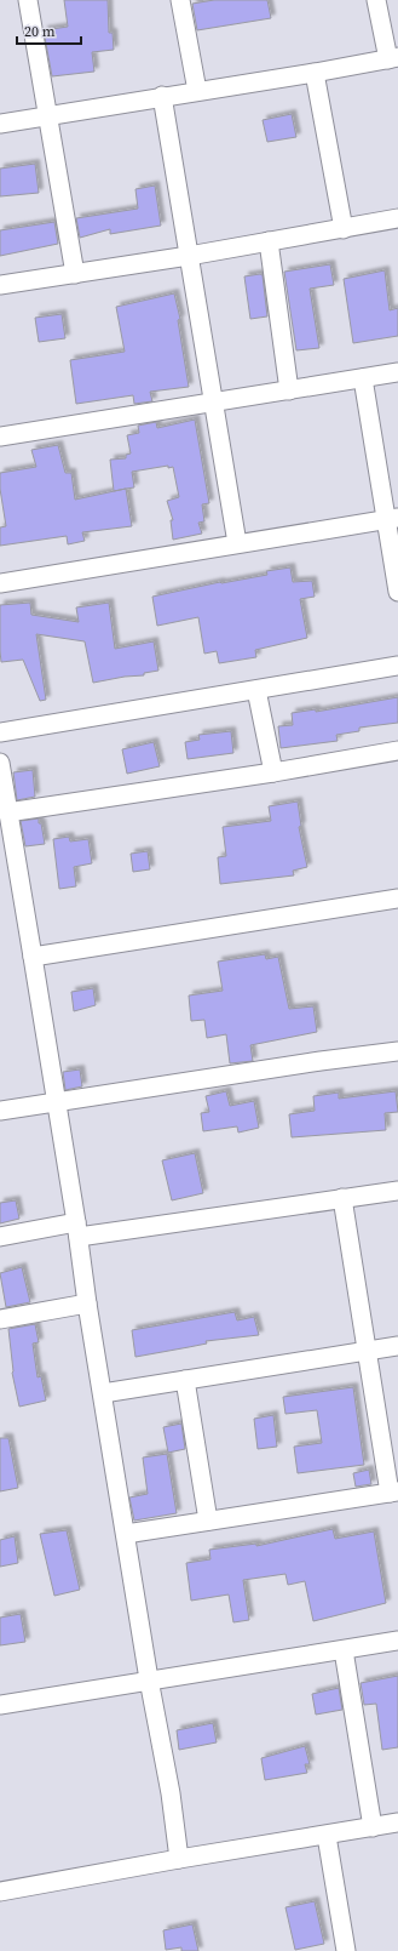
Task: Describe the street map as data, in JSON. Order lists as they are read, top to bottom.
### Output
{
  "scale_bar": "20 m"
}
